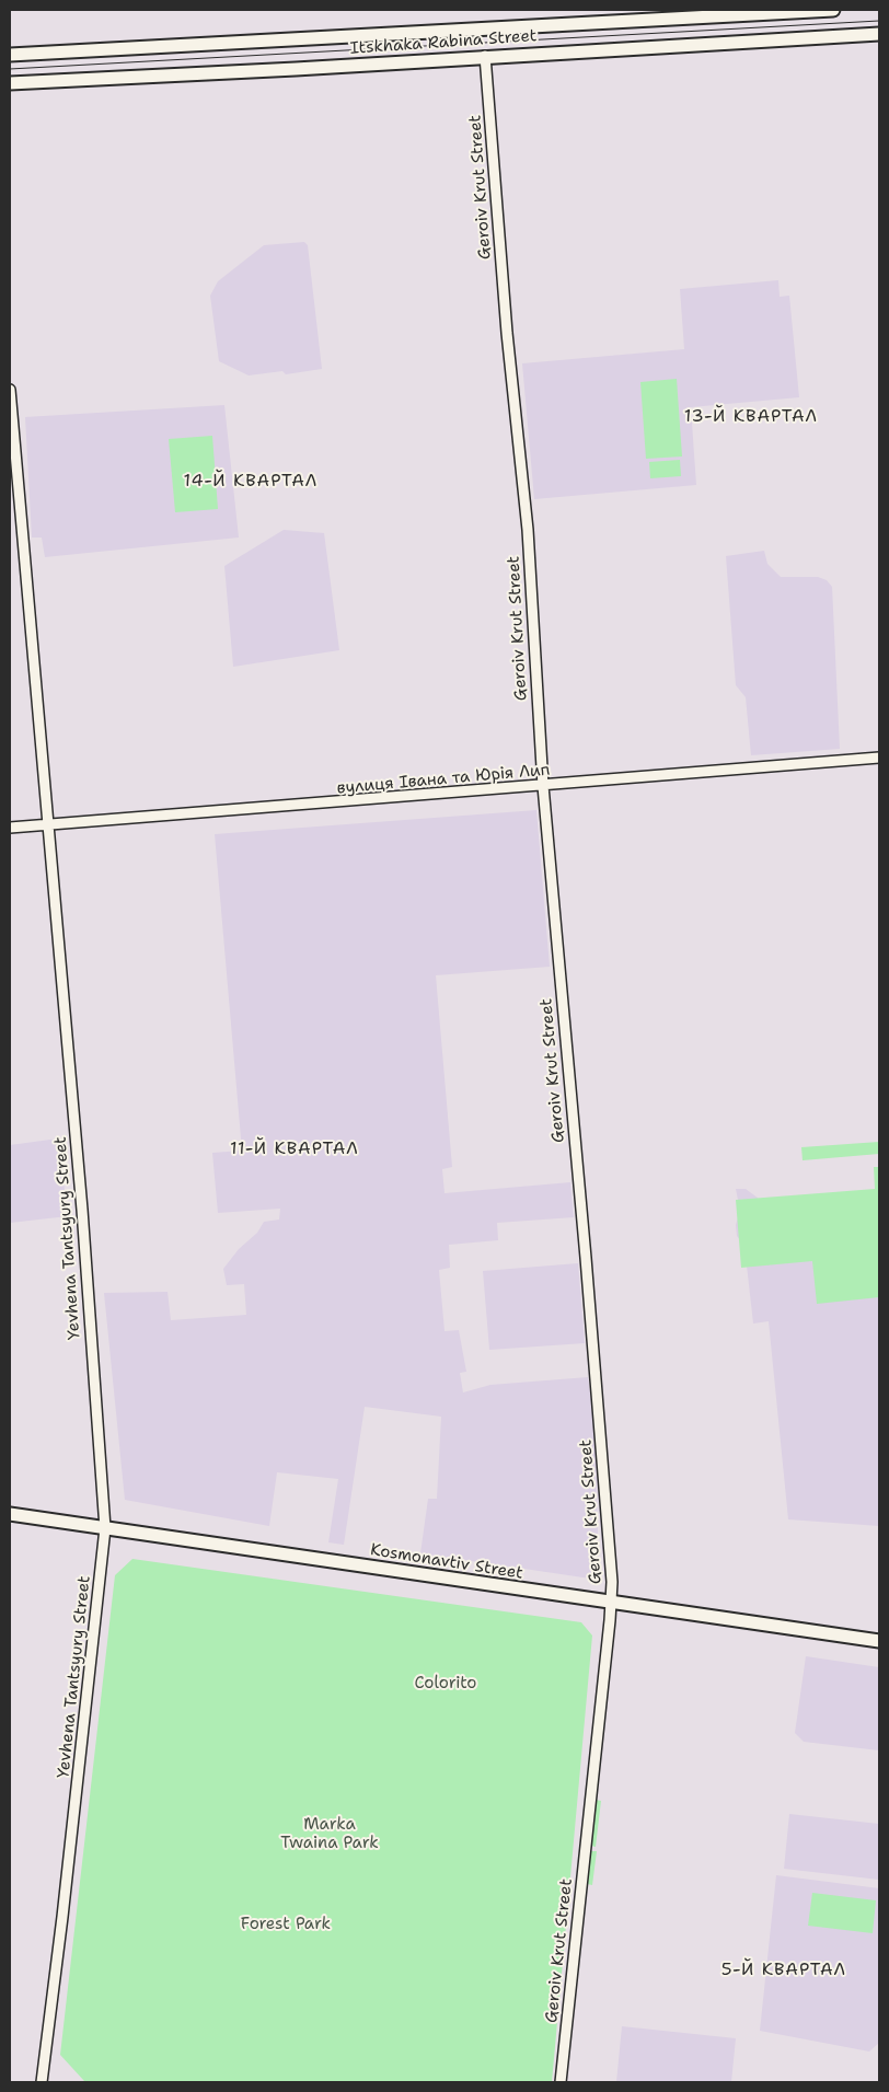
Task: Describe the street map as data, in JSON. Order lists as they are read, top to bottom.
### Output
{
  "streets": {
    "main road": ["Itskhaka Rabina Street", "Kosmonavtiv Street"],
    "street": ["Geroiv Krut Street", "вулиця Івана та Юрія Лип", "Yevhena Tantsyury Street"]
  },
  "crossings": [
    ["Itskhaka Rabina Street", "Geroiv Krut Street"],
    ["Geroiv Krut Street", "вулиця Івана та Юрія Лип"],
    ["Geroiv Krut Street", "Kosmonavtiv Street"],
    ["вулиця Івана та Юрія Лип", "Yevhena Tantsyury Street"],
    ["Yevhena Tantsyury Street", "Kosmonavtiv Street"]
  ],
  "districts": [
    "13-Й КВАРТАЛ",
    "14-Й КВАРТАЛ",
    "11-Й КВАРТАЛ",
    "5-Й КВАРТАЛ"
  ],
  "parks": ["Colorito", "Marka Twaina Park", "Forest Park"]
}
